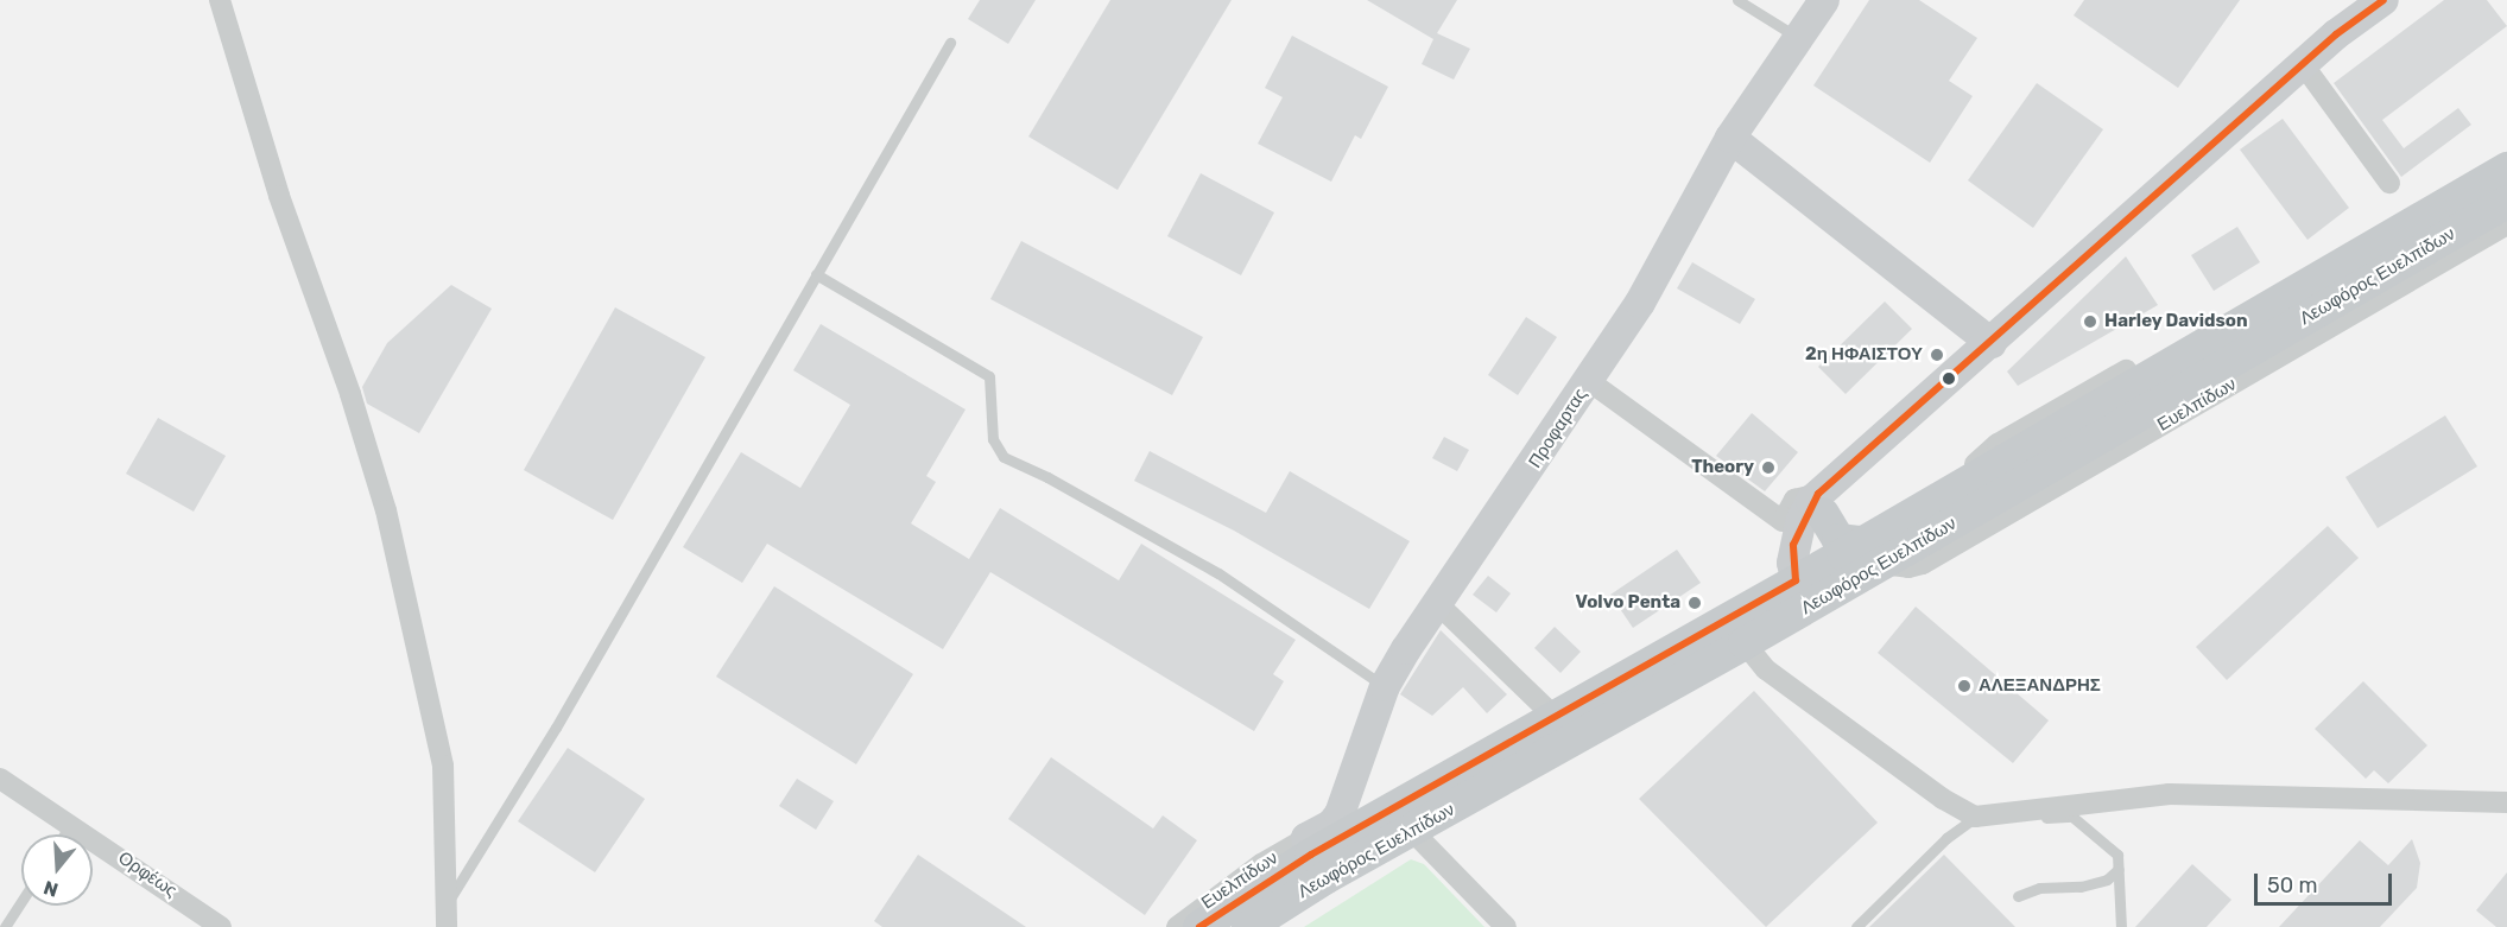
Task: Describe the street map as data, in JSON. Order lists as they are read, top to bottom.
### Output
{
  "streets": {
    "main road": ["Λεωφόρος Ευελπίδων"],
    "street": ["Ευελπίδων", "Προφαρτας", "Ορφέως"]
  },
  "crossings": [
    ["Λεωφόρος Ευελπίδων", "Ευελπίδων"],
    ["Λεωφόρος Ευελπίδων", "Προφαρτας"]
  ],
  "places": [
    "Harley Davidson",
    "2η ΗΦΑΙΣΤΟΥ",
    "Theory",
    "Volvo Penta",
    "ΑΛΕΞΑΝΔΡΗΣ"
  ],
  "scale_bar": "50 m",
  "north": "bottom"
}
